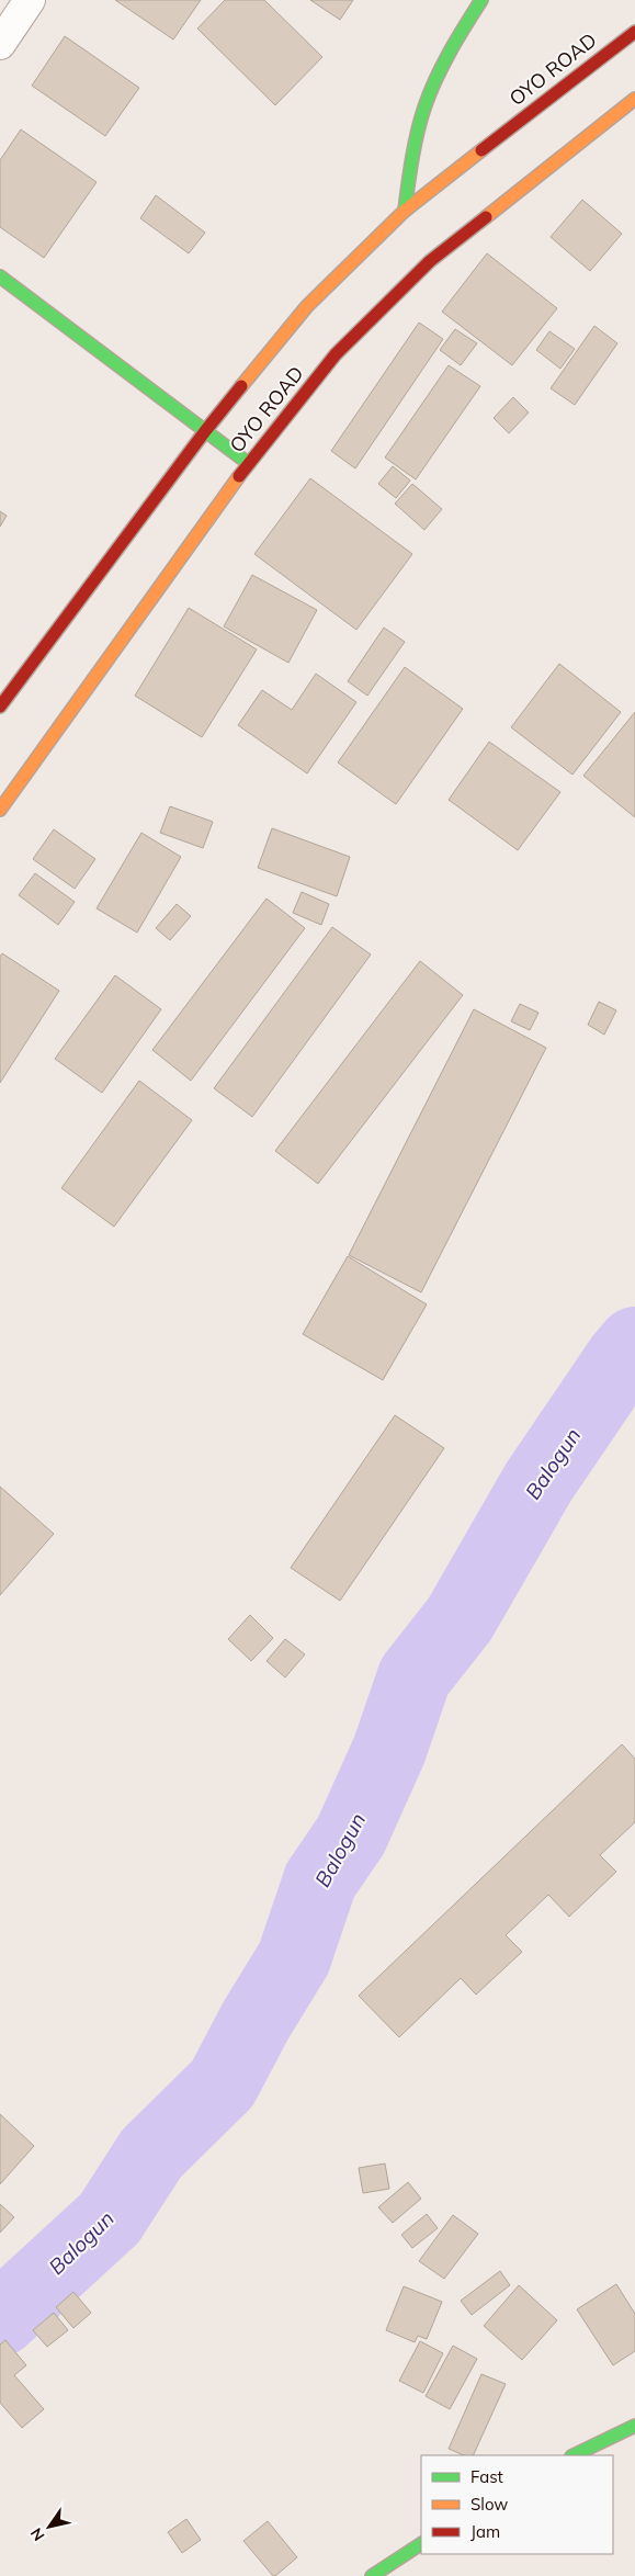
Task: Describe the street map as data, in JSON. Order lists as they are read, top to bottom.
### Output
{
  "streets": {
    "main road": ["OYO ROAD"]
  },
  "water": ["Balogun"],
  "legend": ["Fast", "Slow", "Jam"],
  "north": "bottom left"
}
